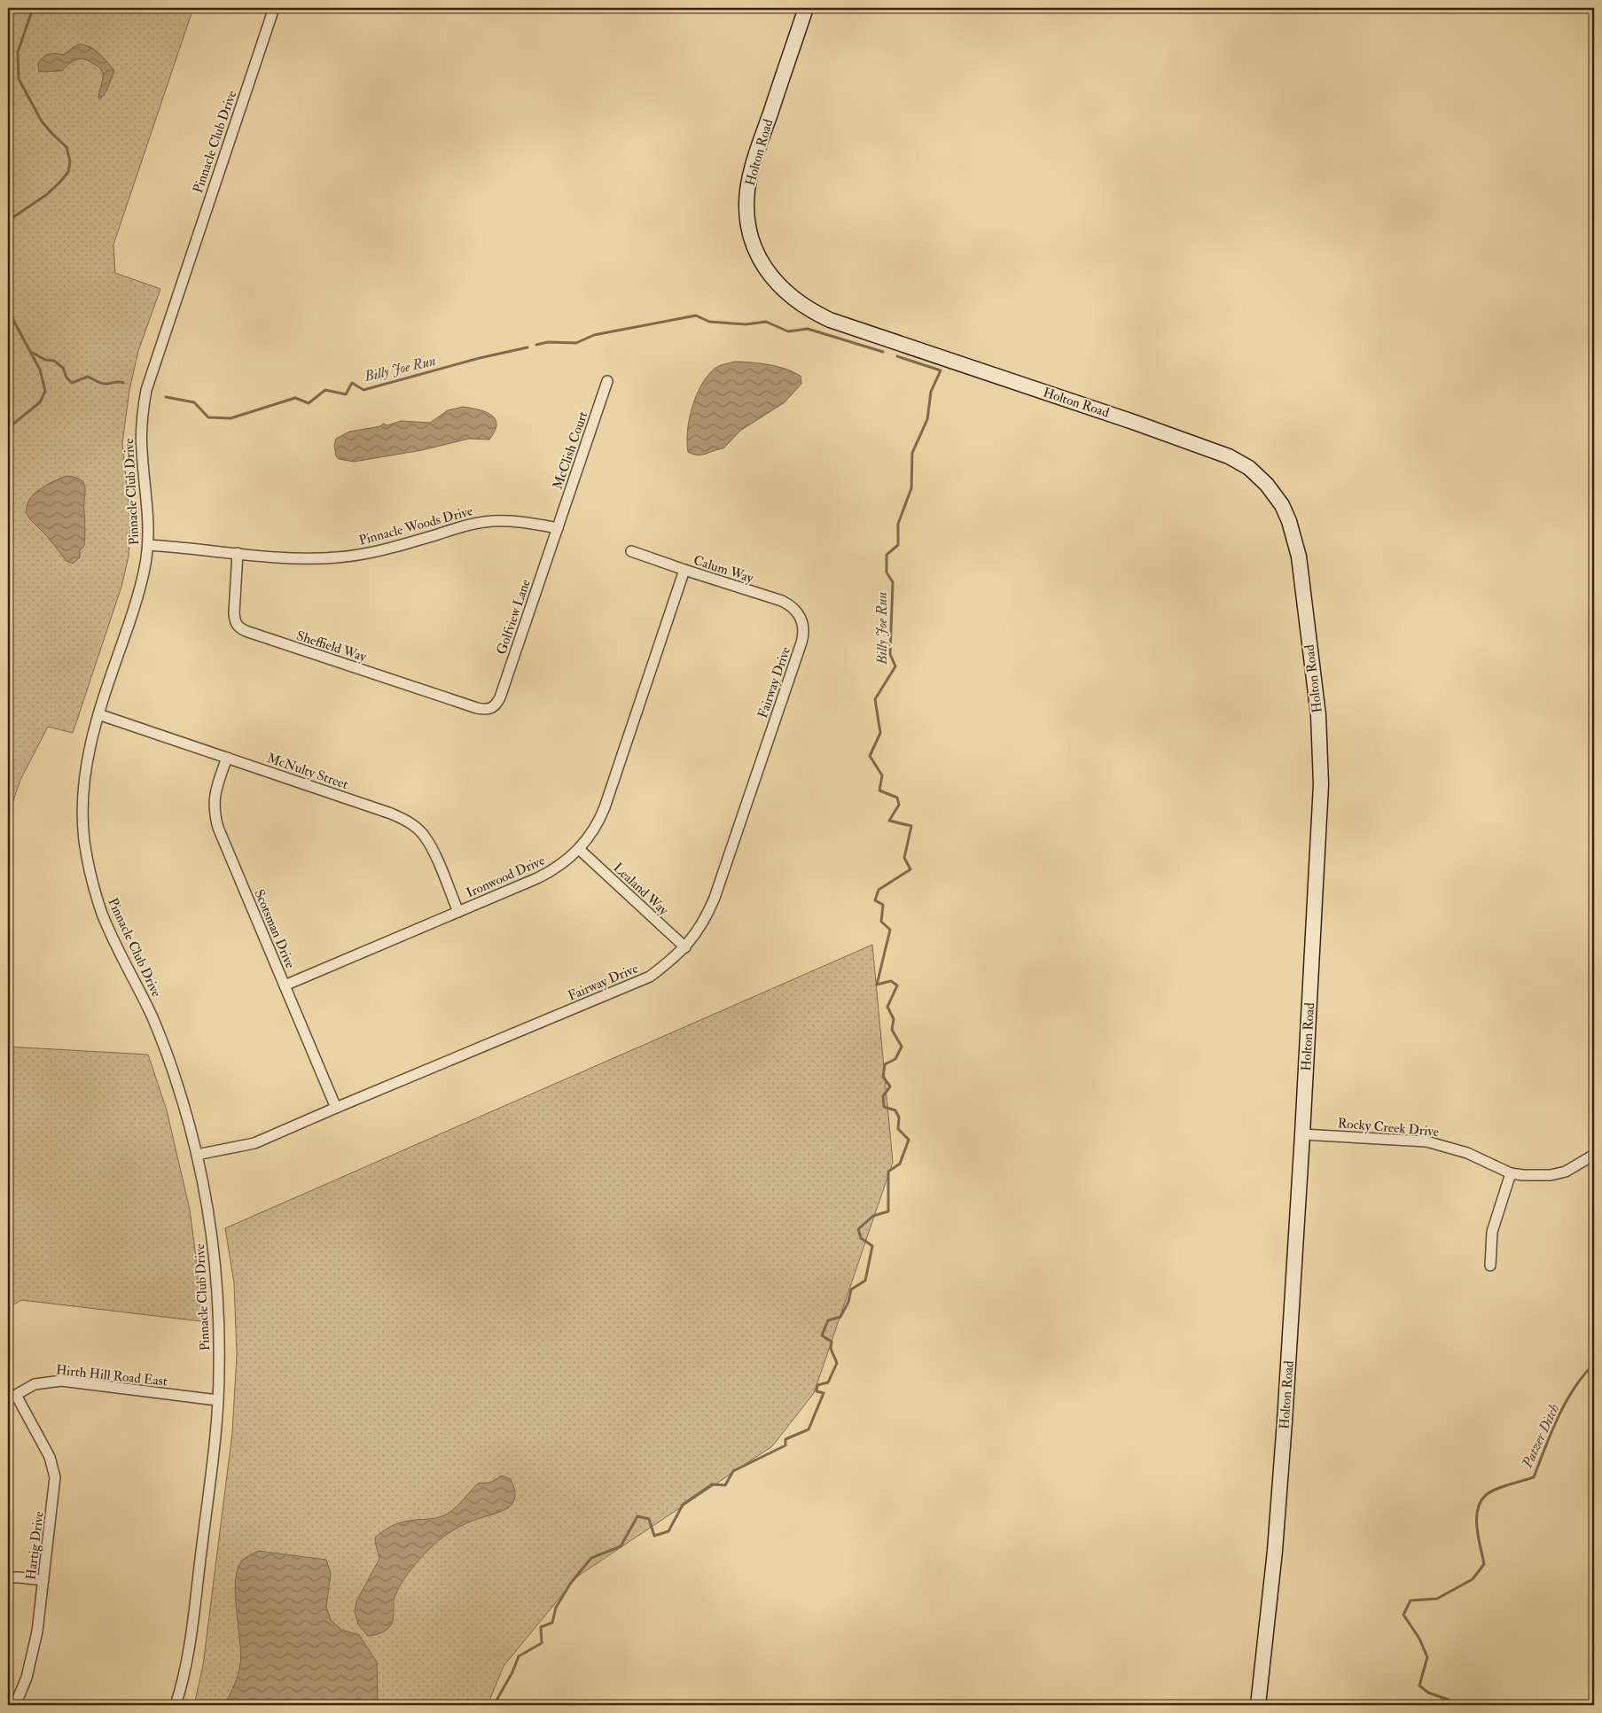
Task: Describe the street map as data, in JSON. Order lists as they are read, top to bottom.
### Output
{
  "streets": {
    "street": [
      "Pinnacle Club Drive",
      "Holton Road",
      "McClish Court",
      "Pinnacle Woods Drive",
      "Calum Way",
      "Golfview Lane",
      "Sheffield Way",
      "Fairway Drive",
      "McNulty Street",
      "Ironwood Drive",
      "Lealand Way",
      "Scotsman Drive",
      "Rocky Creek Drive",
      "Hirth Hill Road East",
      "Hartig Drive"
    ]
  },
  "crossings": [
    ["Pinnacle Club Drive", "Pinnacle Woods Drive"],
    ["Pinnacle Club Drive", "Fairway Drive"],
    ["Pinnacle Club Drive", "McNulty Street"],
    ["Pinnacle Club Drive", "Hirth Hill Road East"],
    ["Holton Road", "Rocky Creek Drive"],
    ["McClish Court", "Pinnacle Woods Drive"],
    ["McClish Court", "Golfview Lane"],
    ["Pinnacle Woods Drive", "Golfview Lane"],
    ["Pinnacle Woods Drive", "Sheffield Way"],
    ["Calum Way", "Fairway Drive"],
    ["Calum Way", "Ironwood Drive"],
    ["Golfview Lane", "Sheffield Way"],
    ["Fairway Drive", "Lealand Way"],
    ["Fairway Drive", "Scotsman Drive"],
    ["McNulty Street", "Ironwood Drive"],
    ["McNulty Street", "Scotsman Drive"],
    ["Ironwood Drive", "Lealand Way"],
    ["Ironwood Drive", "Scotsman Drive"],
    ["Hirth Hill Road East", "Hartig Drive"]
  ],
  "water": ["Billy Joe Run", "Patzer Ditch"]
}
